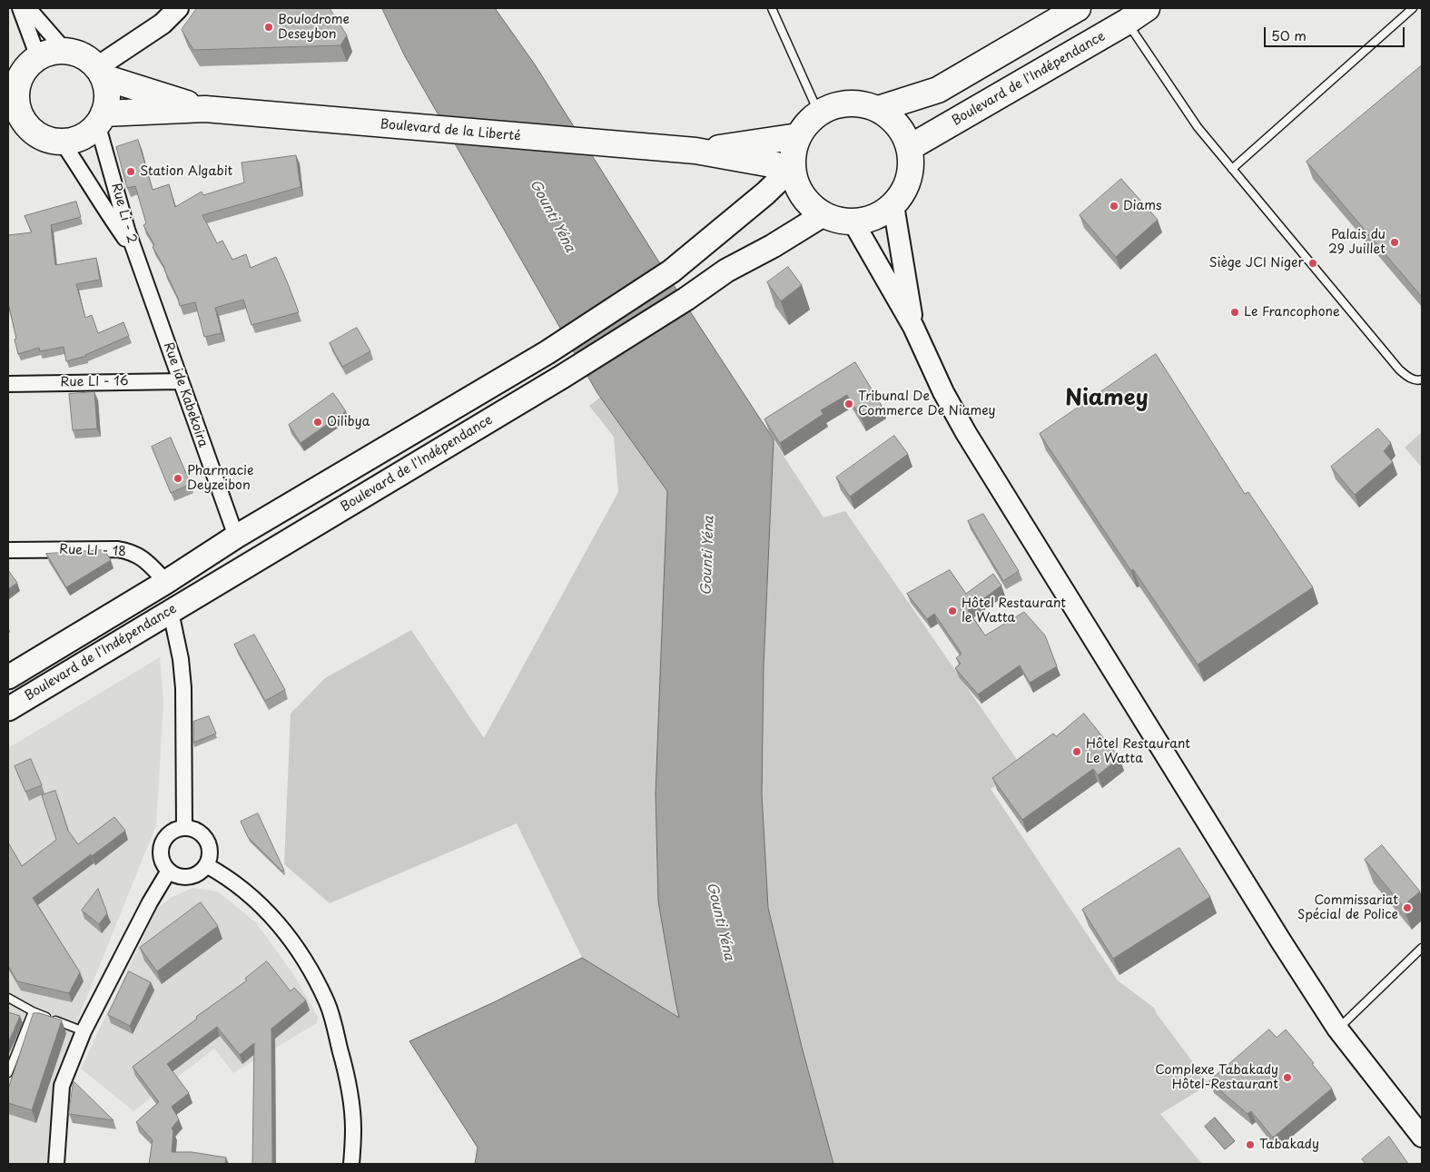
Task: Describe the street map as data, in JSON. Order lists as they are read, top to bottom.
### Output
{
  "streets": {
    "highway": ["Boulevard de l'Indépendance", "Boulevard de la Liberté"],
    "street": [
      "Rue Li - 2",
      "Rue LI - 16",
      "Rue ide Kabekoira",
      "Rue LI - 18"
    ]
  },
  "crossings": [
    ["Boulevard de l'Indépendance", "Boulevard de la Liberté"],
    ["Boulevard de la Liberté", "Rue Li - 2"],
    ["Rue Li - 2", "Rue ide Kabekoira"],
    ["Rue LI - 16", "Rue ide Kabekoira"]
  ],
  "districts": ["Niamey"],
  "water": ["Gounti Yéna"],
  "places": [
    "Boulodrome Deseybon",
    "Station Algabit",
    "Diams",
    "Palais du 29 Juillet",
    "Siège JCI Niger",
    "Le Francophone",
    "Tribunal De Commerce De Niamey",
    "Oilibya",
    "Pharmacie Deyzeibon",
    "Hôtel Restaurant le Watta",
    "Hôtel Restaurant Le Watta",
    "Commissariat Spécial de Police",
    "Complexe Tabakady Hôtel-Restaurant",
    "Tabakady"
  ],
  "scale_bar": "50 m"
}
